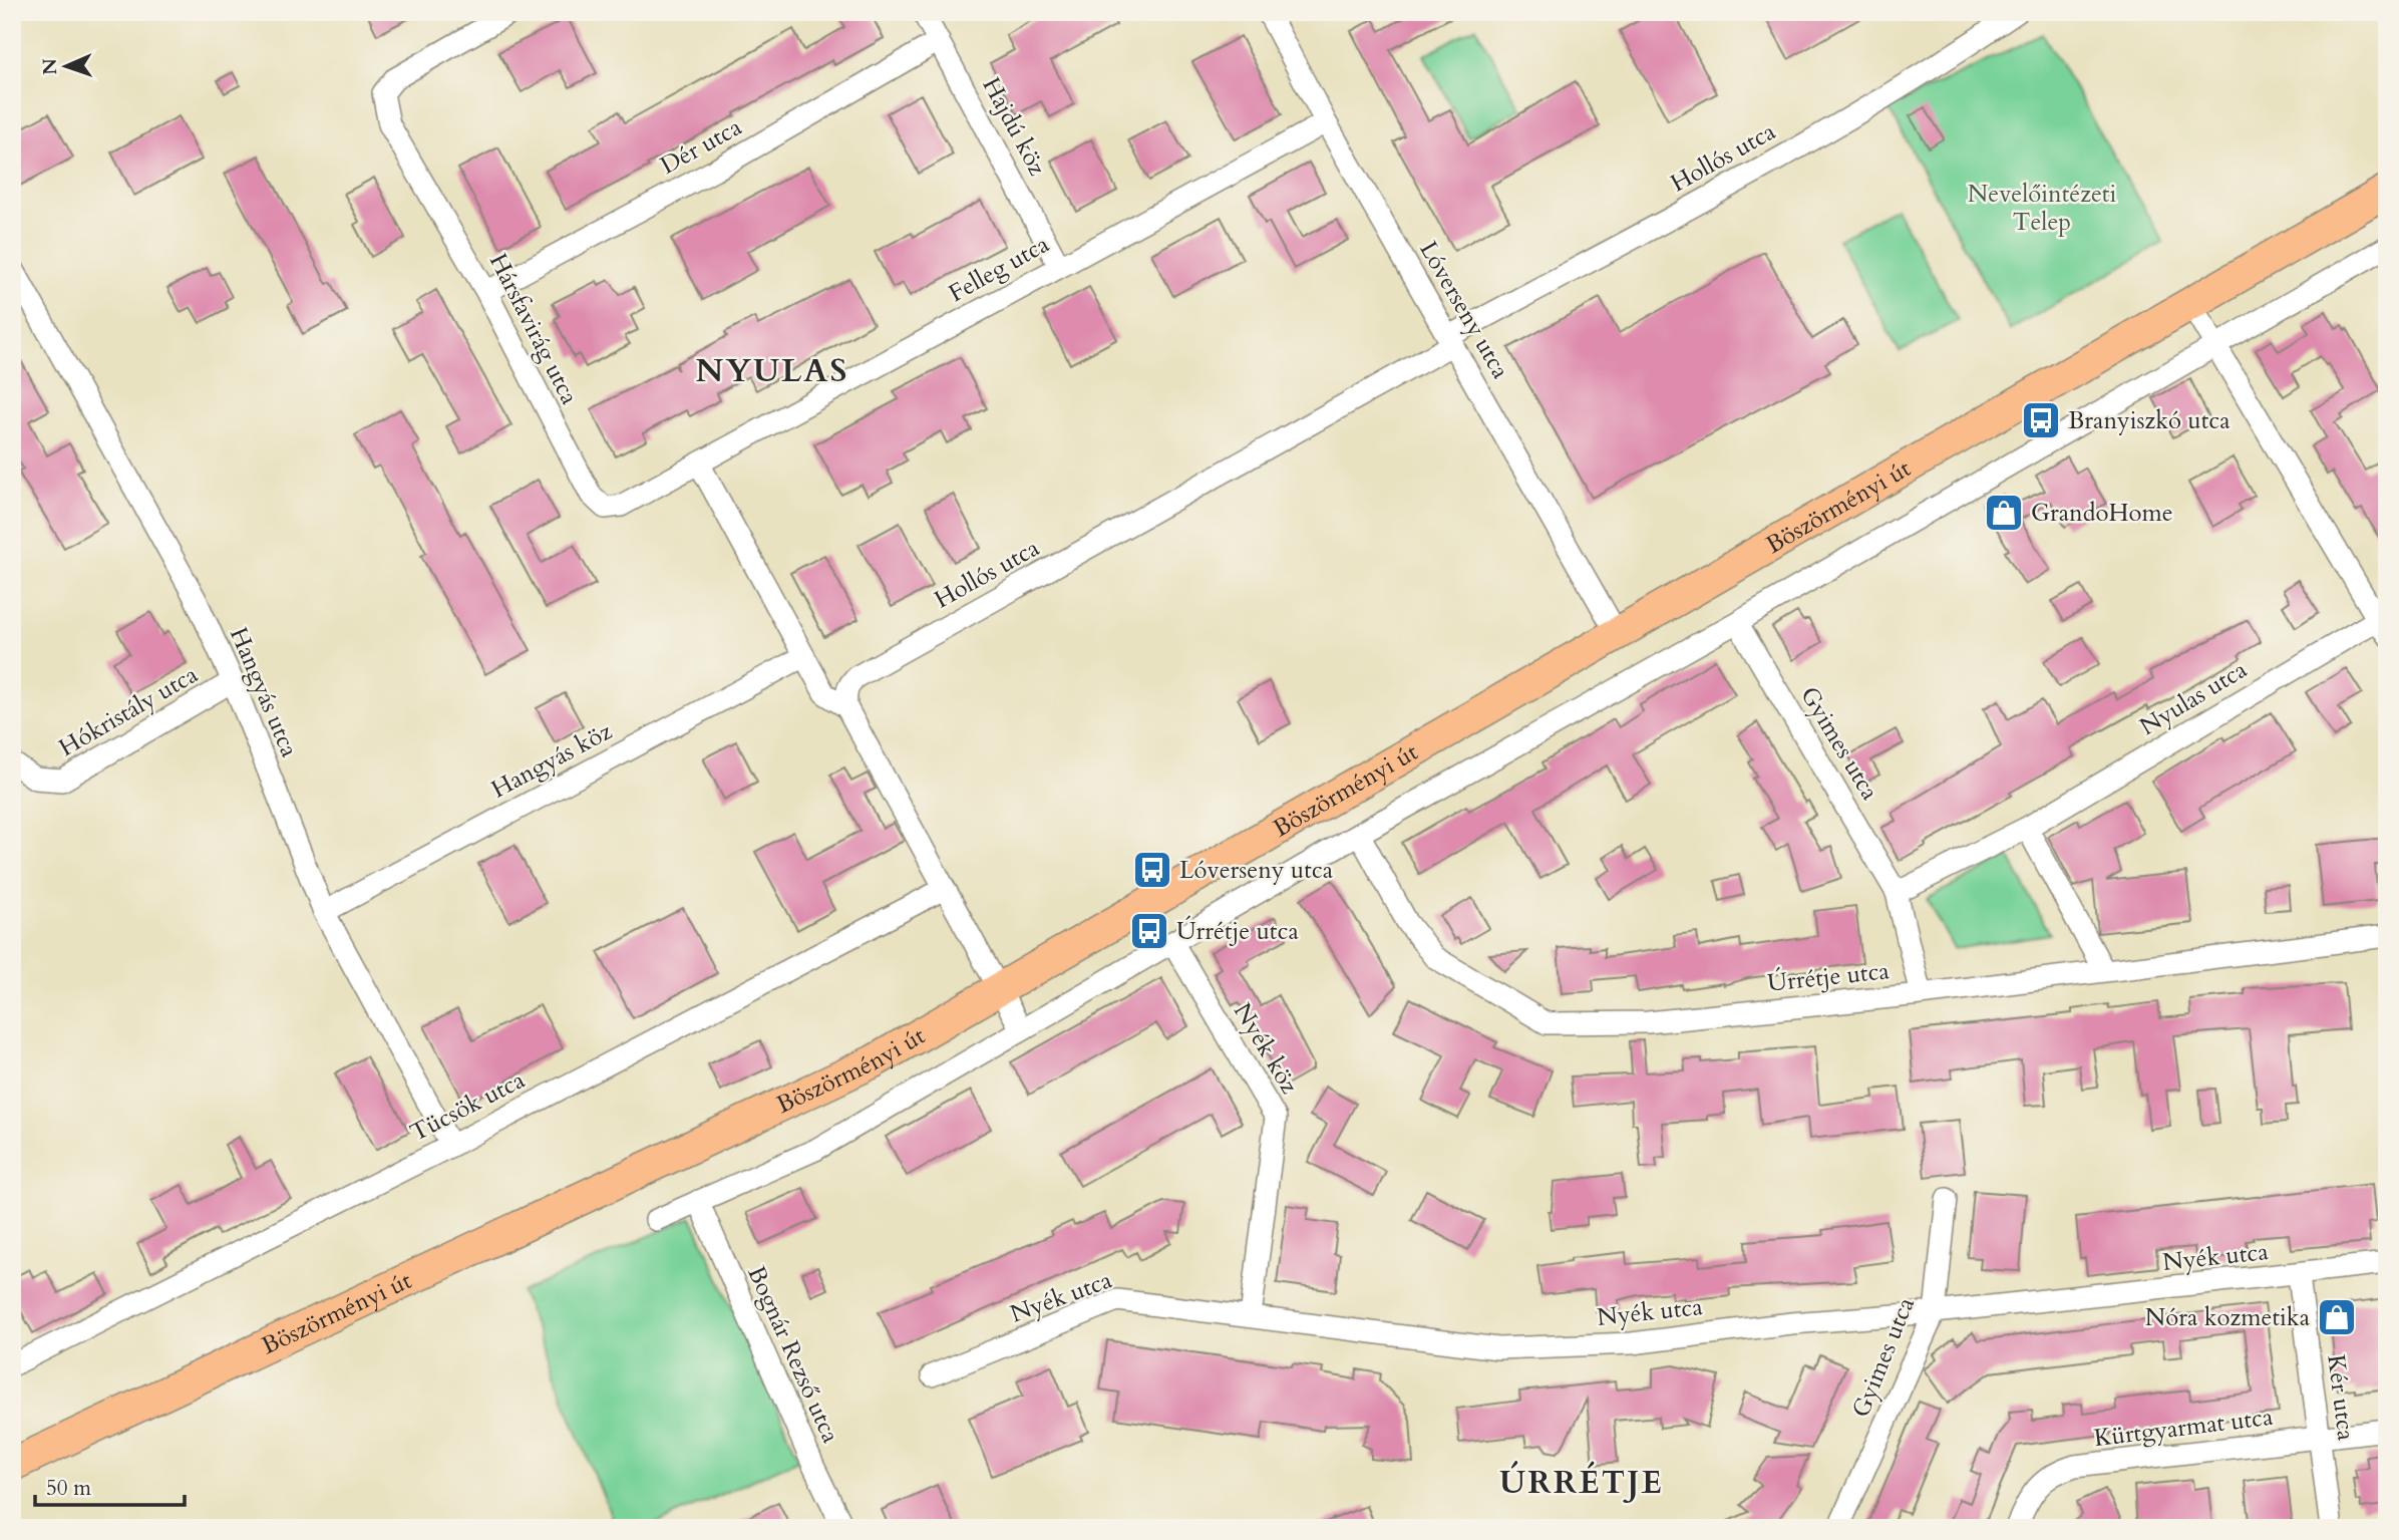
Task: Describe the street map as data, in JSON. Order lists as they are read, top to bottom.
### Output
{
  "streets": {
    "main road": ["Böszörményi út"],
    "street": [
      "Hajdú köz",
      "Dér utca",
      "Hollós utca",
      "Felleg utca",
      "Lóverseny utca",
      "Hársfavirág utca",
      "Hangyás utca",
      "Nyulas utca",
      "Hókristály utca",
      "Gyimes utca",
      "Hangyás köz",
      "Úrrétje utca",
      "Nyék köz",
      "Tücsök utca",
      "Nyék utca",
      "Bognár Rezső utca",
      "Kér utca",
      "Kürtgyarmat utca"
    ]
  },
  "crossings": [
    ["Hajdú köz", "Dér utca"],
    ["Hajdú köz", "Felleg utca"],
    ["Dér utca", "Hársfavirág utca"],
    ["Hollós utca", "Lóverseny utca"],
    ["Felleg utca", "Lóverseny utca"],
    ["Felleg utca", "Hársfavirág utca"],
    ["Lóverseny utca", "Böszörményi út"],
    ["Hangyás utca", "Hókristály utca"],
    ["Hangyás utca", "Hangyás köz"],
    ["Hangyás utca", "Tücsök utca"],
    ["Nyulas utca", "Gyimes utca"],
    ["Gyimes utca", "Úrrétje utca"],
    ["Gyimes utca", "Nyék utca"],
    ["Nyék köz", "Nyék utca"],
    ["Nyék utca", "Kér utca"],
    ["Kér utca", "Kürtgyarmat utca"]
  ],
  "districts": ["NYULAS", "ÚRRÉTJE"],
  "parks": ["Nevelőintézeti Telep"],
  "places": {
    "bus stop": ["Branyiszkó utca", "Lóverseny utca", "Úrrétje utca"],
    "shop": ["GrandoHome", "Nóra kozmetika"]
  },
  "scale_bar": "50 m",
  "north": "left"
}
